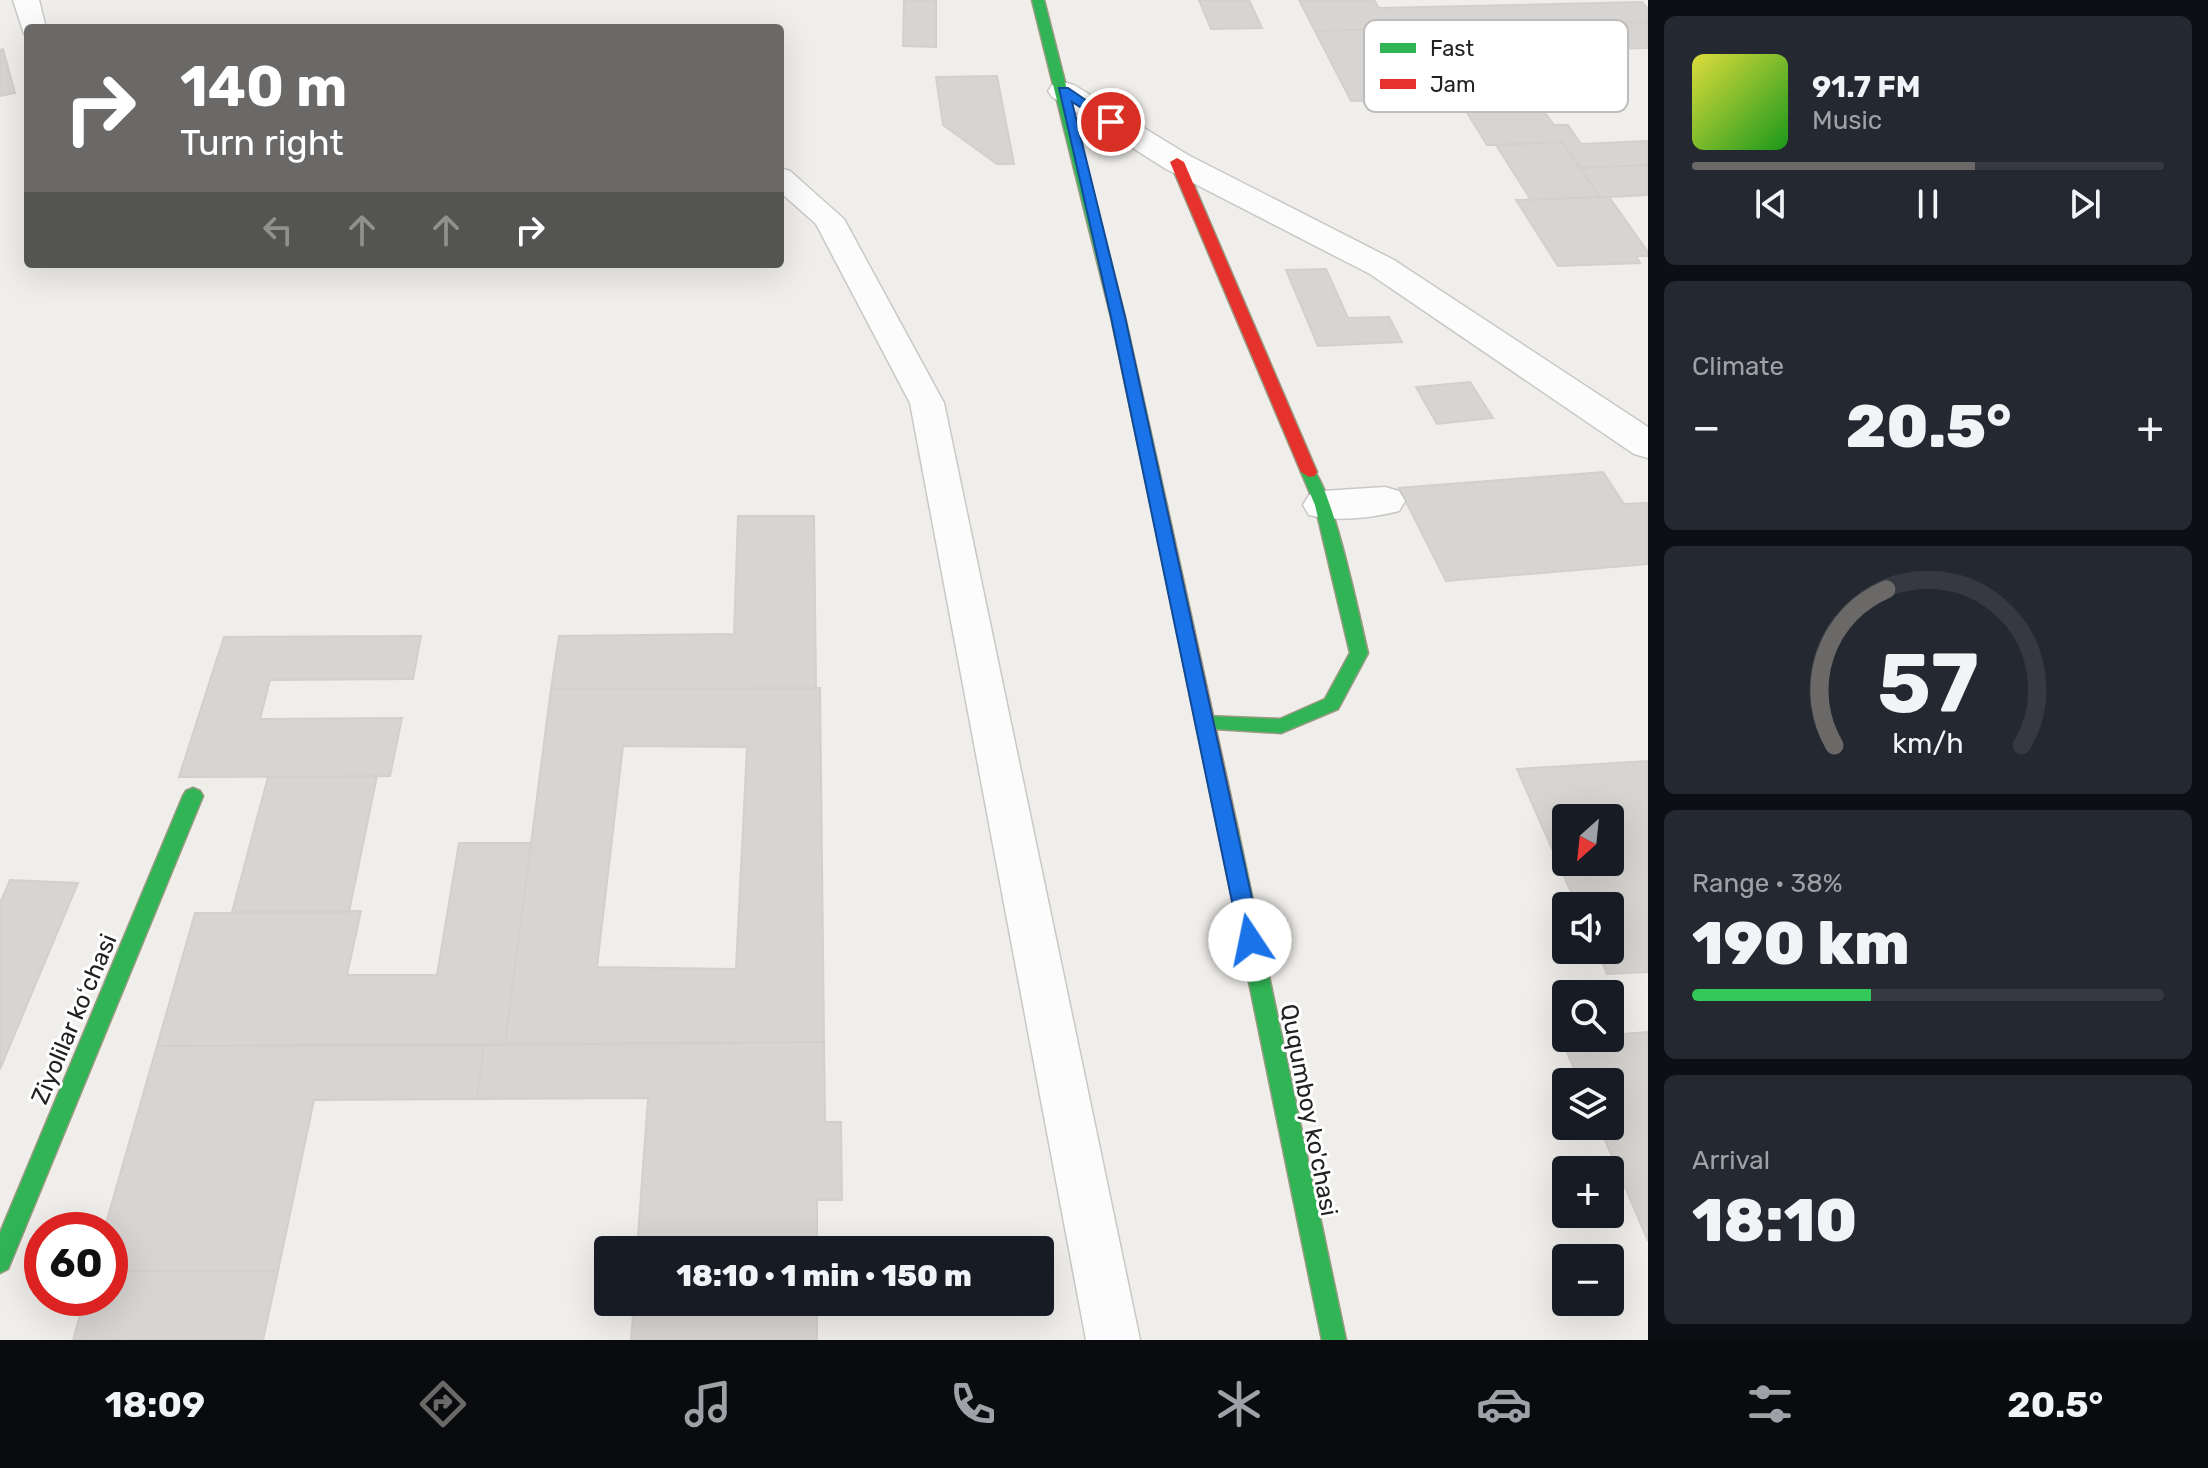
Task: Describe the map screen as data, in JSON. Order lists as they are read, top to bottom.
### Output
{
  "streets": {
    "main road": ["Ziyolilar koʻchasi", "Ququmboy ko'chasi"]
  },
  "legend": ["Fast", "Jam"],
  "north": "bottom left",
  "page": {
    "turn": ["140 m", "Turn right"],
    "song": ["91.7 FM", "Music"],
    "tile": [
      "Climate",
      ["Range · 38%", "190 km"],
      ["Arrival", "18:10"]
    ],
    "heat": ["−", "20.5°", "+"],
    "map_buttons": ["+", "−"],
    "limit": "60",
    "trip": "18:10 · 1 min · 150 m",
    "tabs": ["18:09", "20.5°"],
    "gauge": ["57", "km/h"]
  }
}
